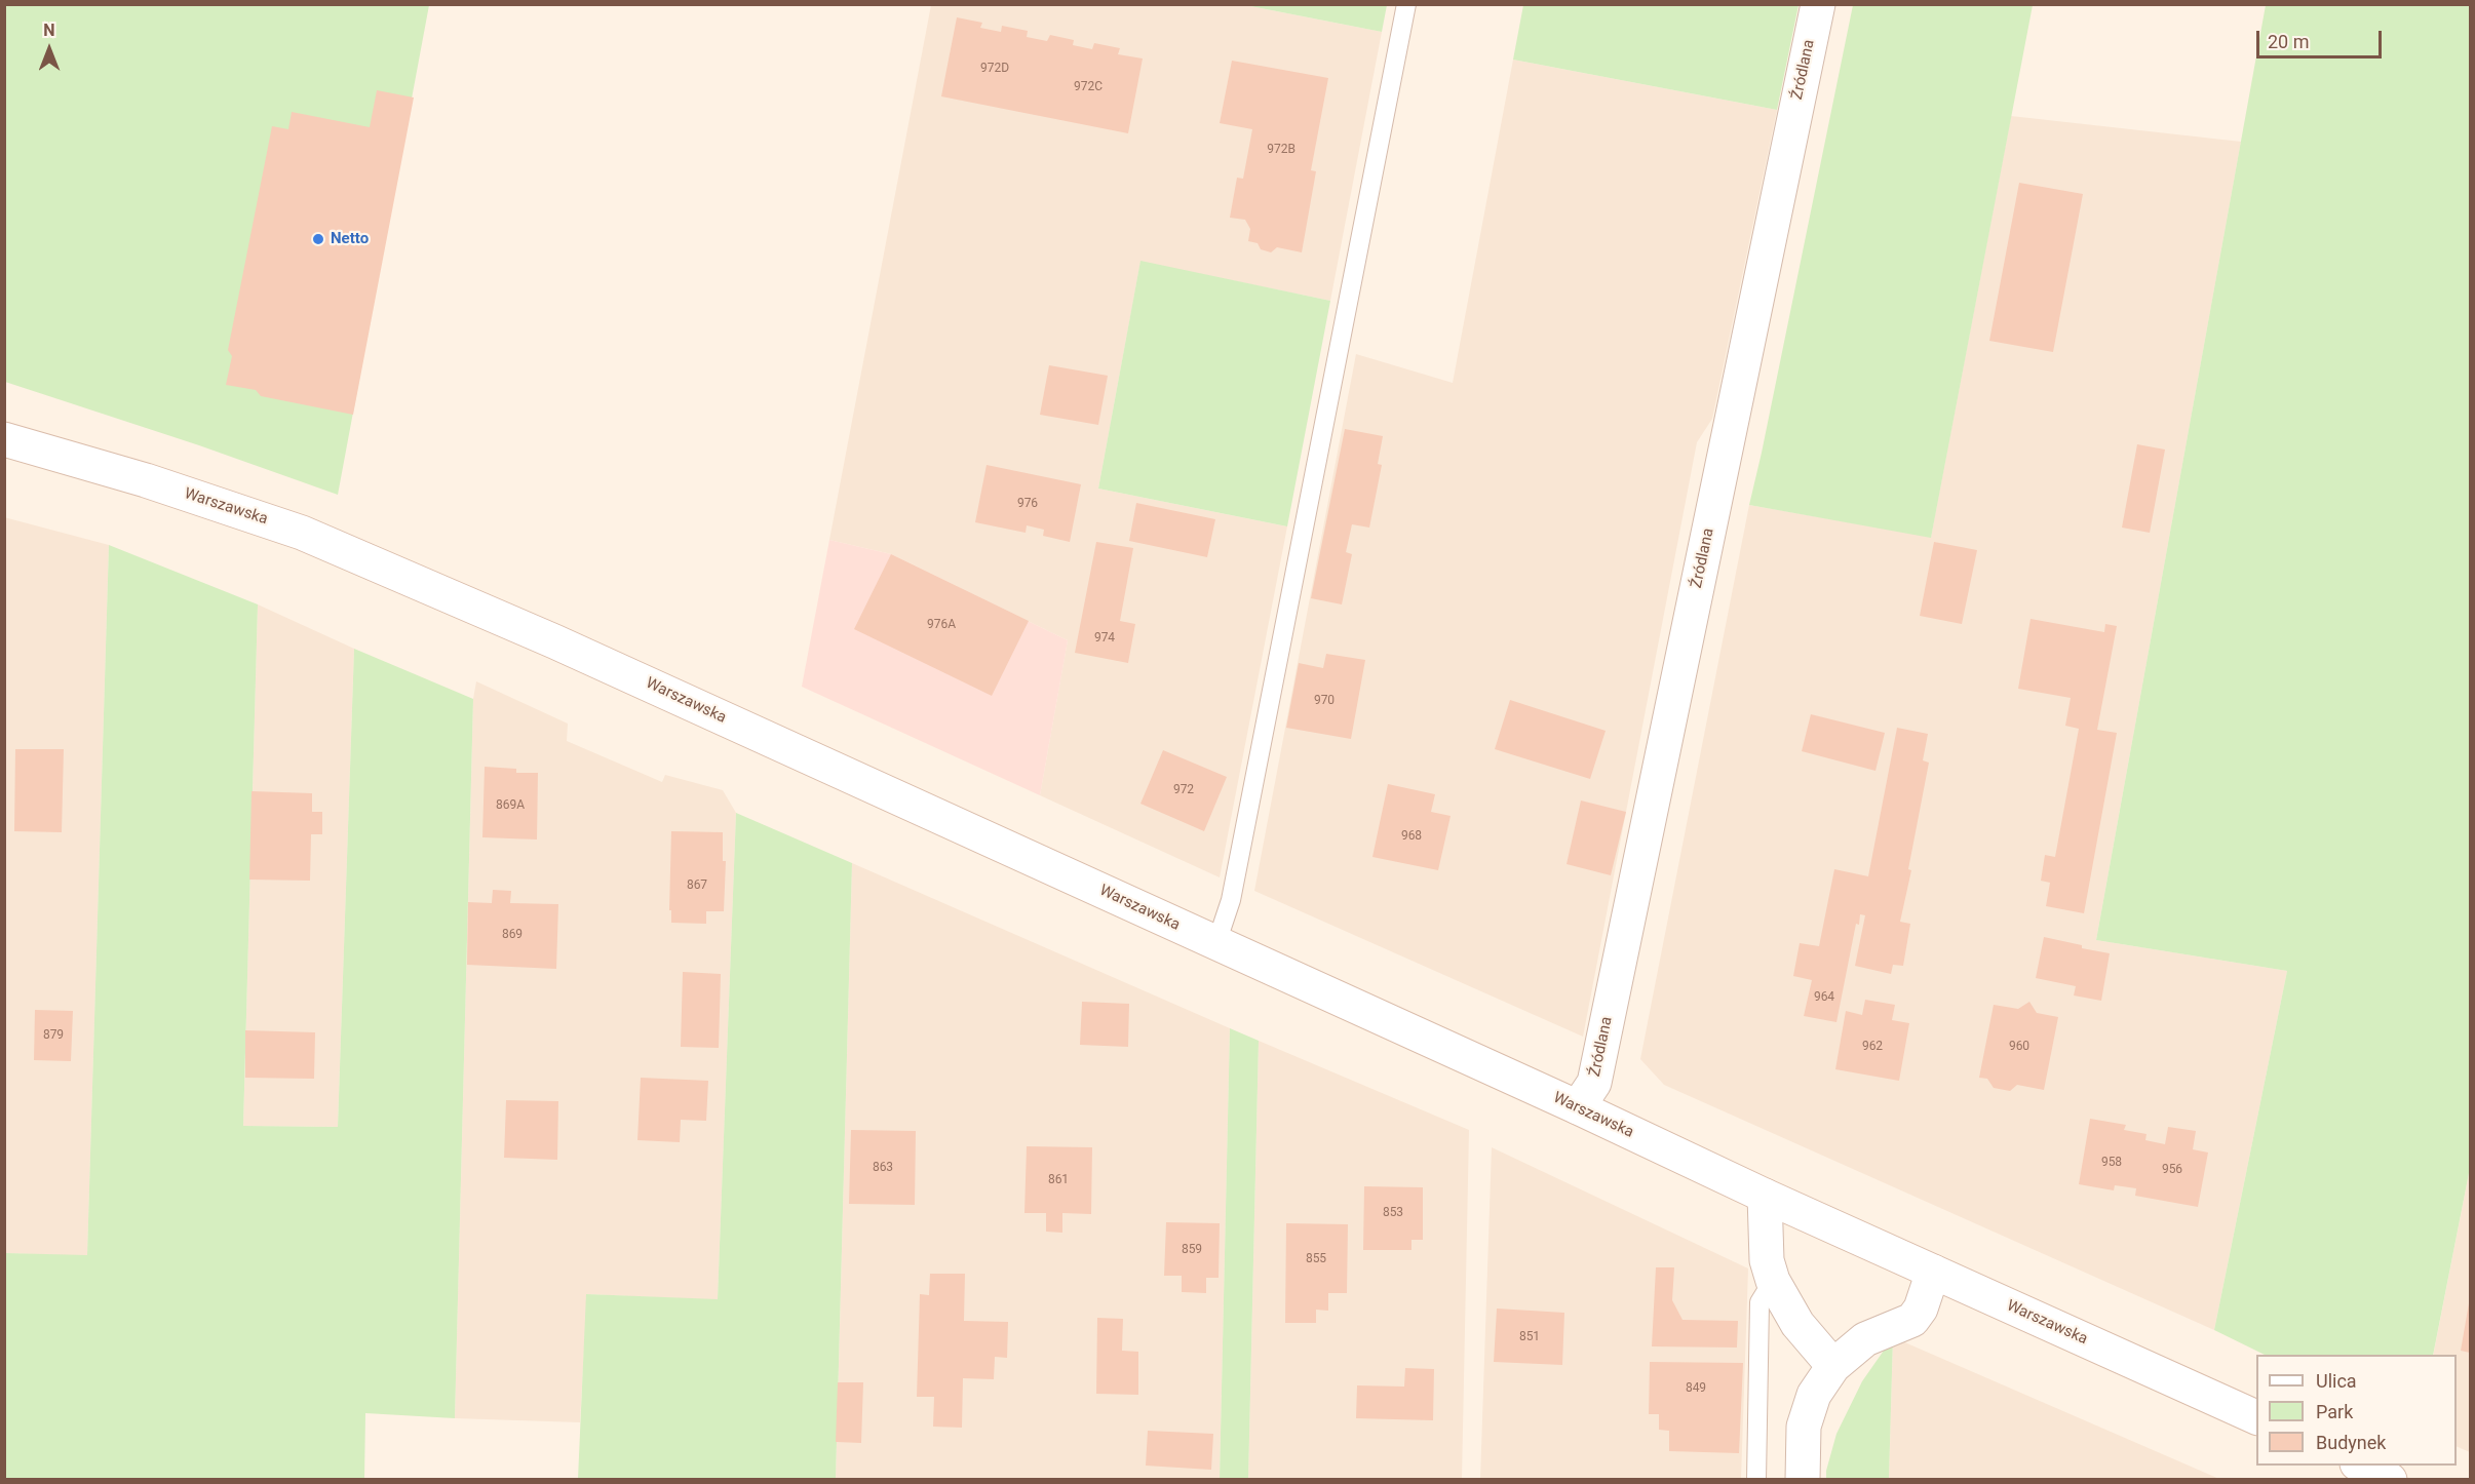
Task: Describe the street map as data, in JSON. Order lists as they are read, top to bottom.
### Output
{
  "streets": {
    "main road": ["Źródlana", "Warszawska"]
  },
  "crossings": [
    ["Źródlana", "Warszawska"]
  ],
  "places": ["Netto"],
  "house_numbers": [
    "972D",
    "972C",
    "972B",
    "976",
    "976A",
    "974",
    "970",
    "972",
    "869A",
    "968",
    "867",
    "869",
    "964",
    "879",
    "962",
    "960",
    "958",
    "863",
    "956",
    "861",
    "853",
    "859",
    "855",
    "851",
    "849"
  ],
  "legend": ["Ulica", "Park", "Budynek"],
  "scale_bar": "20 m",
  "north": "top"
}
